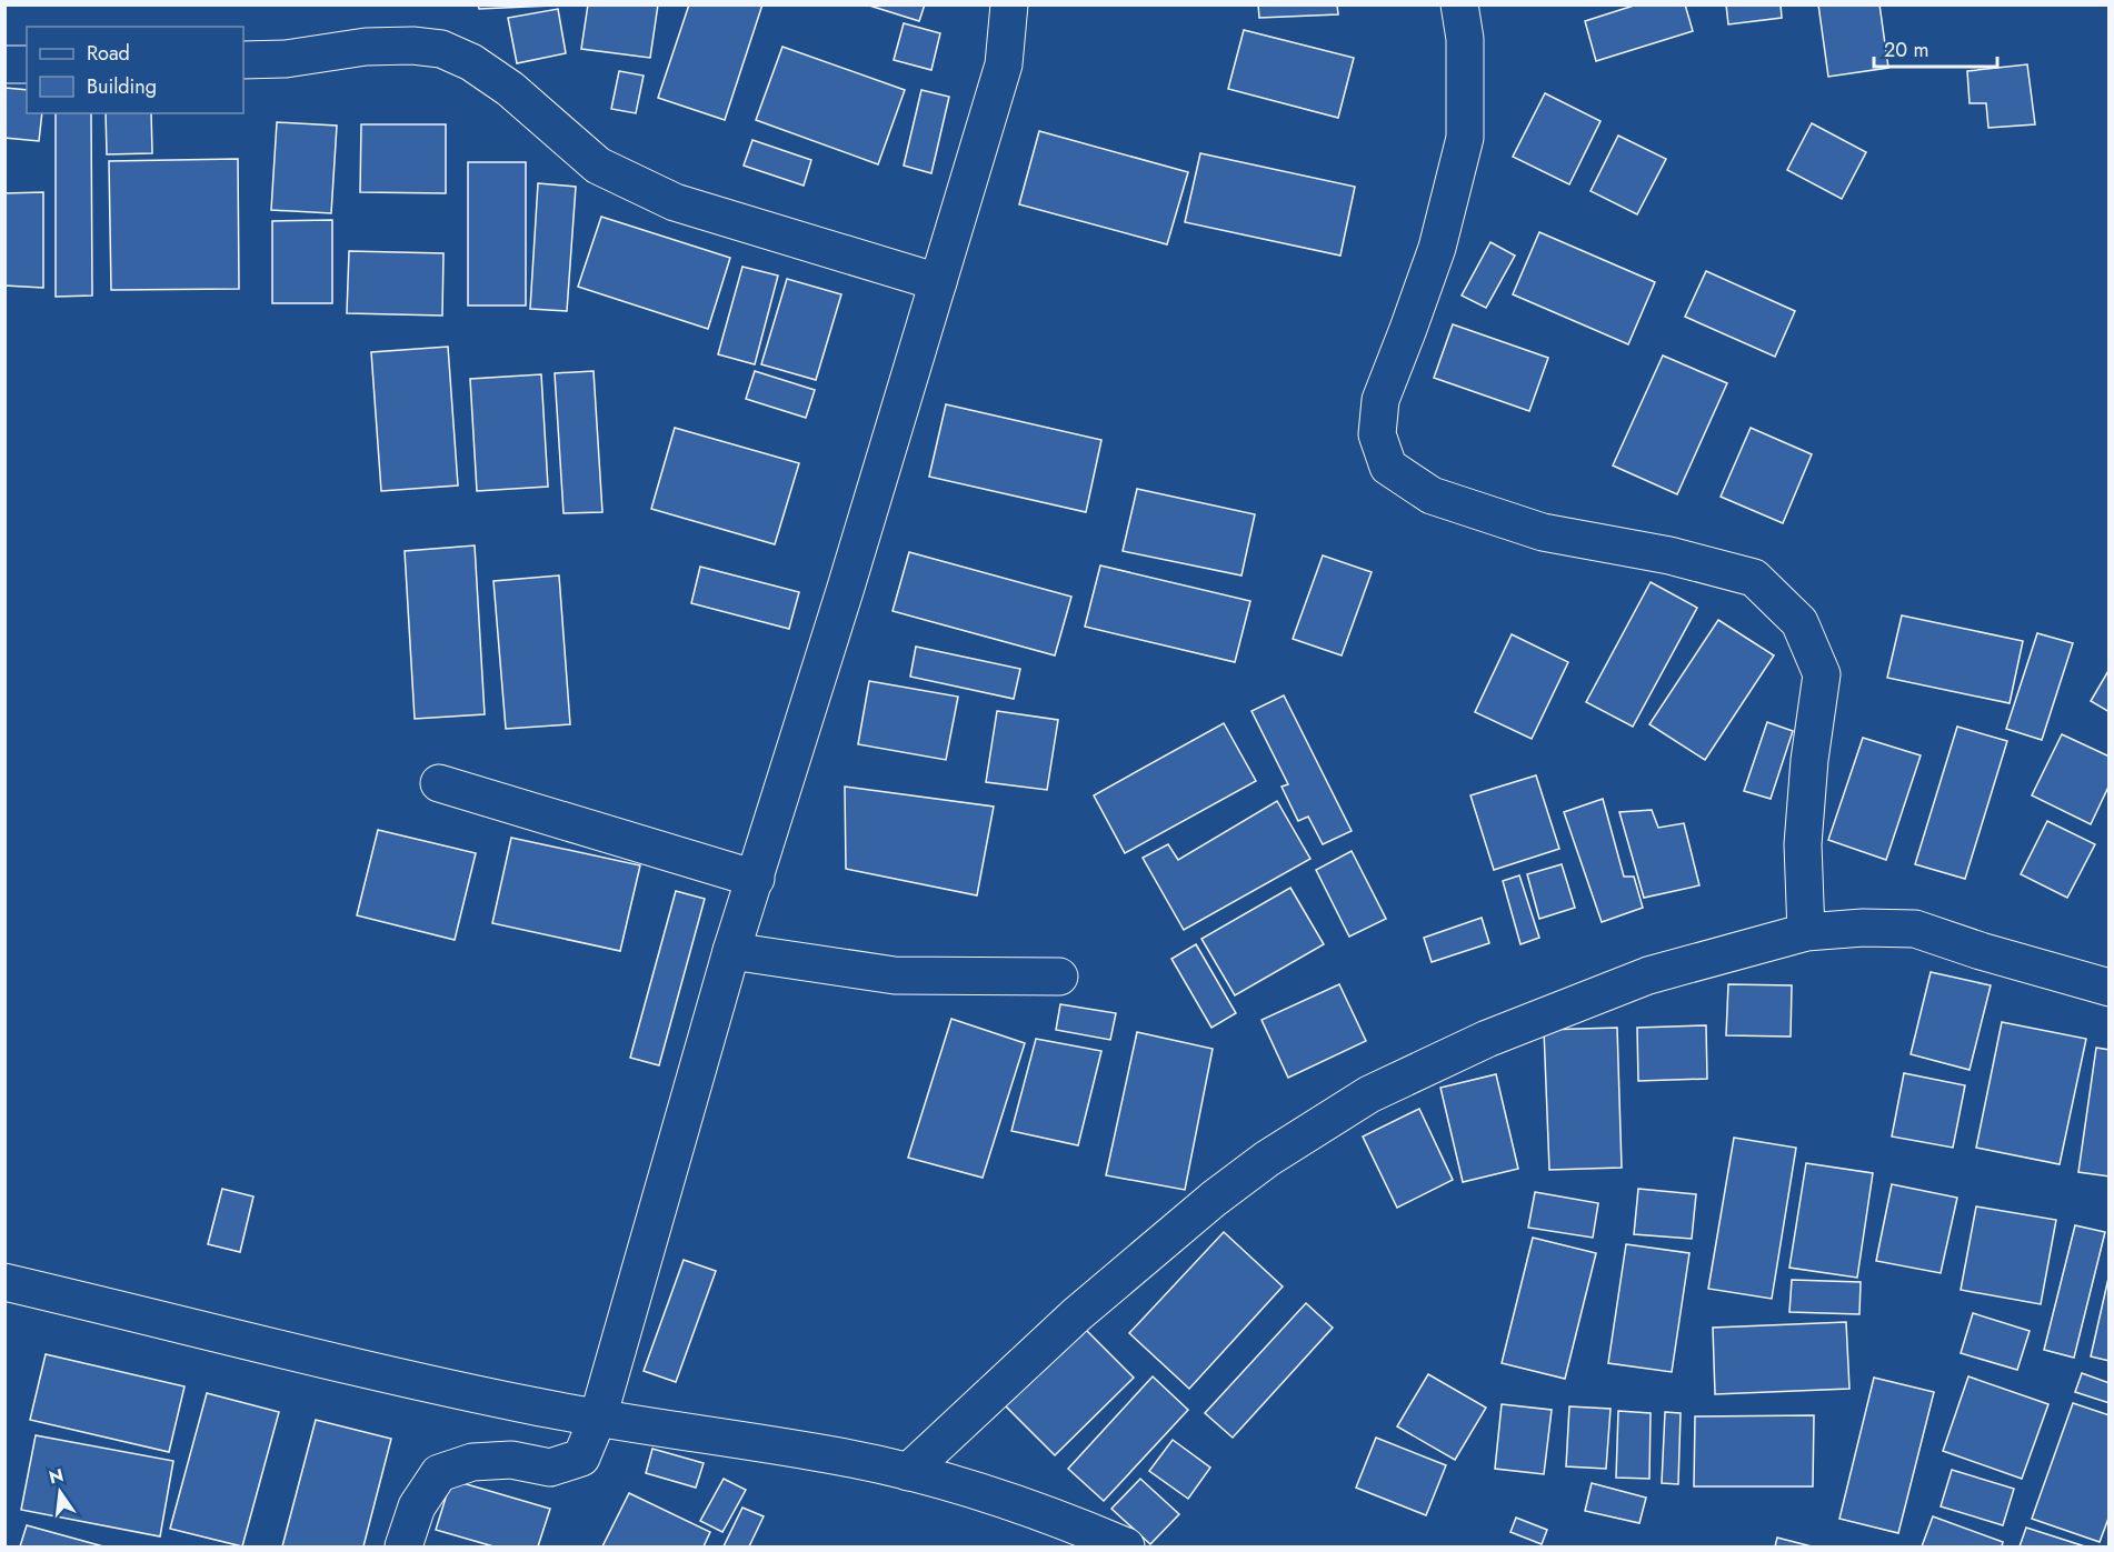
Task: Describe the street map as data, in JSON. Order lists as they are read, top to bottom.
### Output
{
  "legend": ["Road", "Building"],
  "scale_bar": "20 m",
  "north": "top"
}
